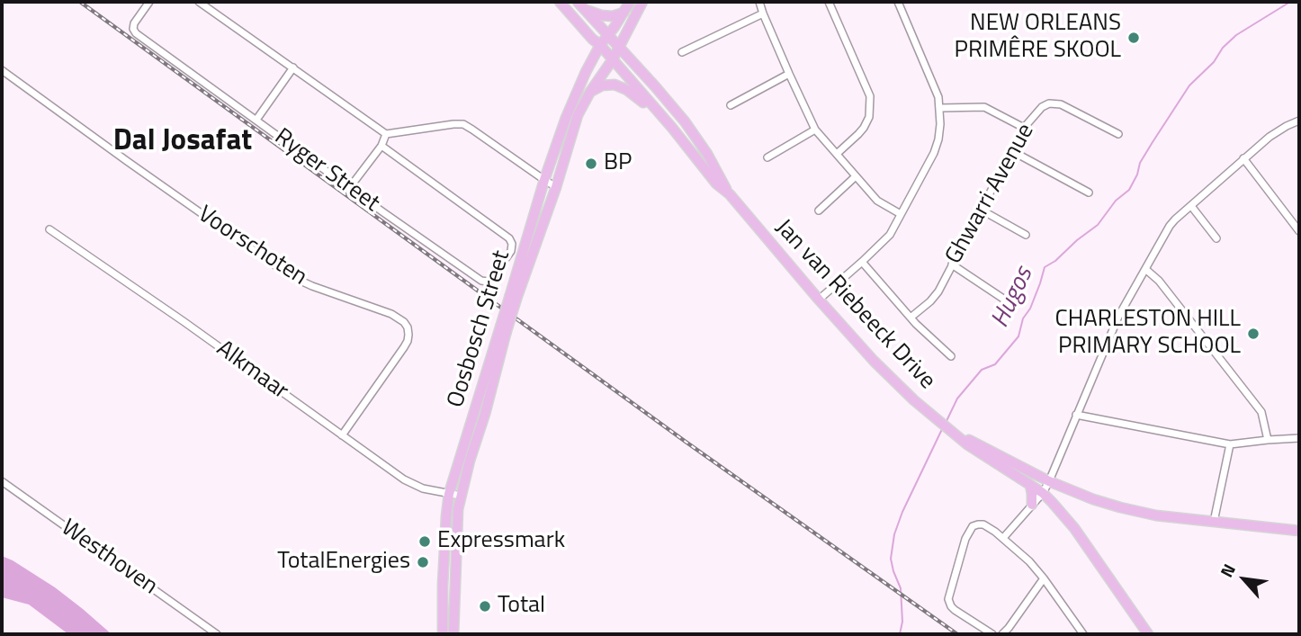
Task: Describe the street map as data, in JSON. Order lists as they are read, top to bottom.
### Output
{
  "streets": {
    "main road": ["Jan van Riebeeck Drive", "Oosbosch Street"],
    "street": [
      "Ryger Street",
      "Ghwarri Avenue",
      "Voorschoten",
      "Alkmaar",
      "Westhoven"
    ]
  },
  "crossings": [
    ["Voorschoten", "Alkmaar"],
    ["Jan van Riebeeck Drive", "Oosbosch Street"],
    ["Oosbosch Street", "Alkmaar"]
  ],
  "districts": ["Dal Josafat"],
  "water": ["Hugos"],
  "places": [
    "NEW ORLEANS PRIMÊRE SKOOL",
    "BP",
    "CHARLESTON HILL PRIMARY SCHOOL",
    "Expressmark",
    "TotalEnergies",
    "Total"
  ],
  "north": "top left"
}
